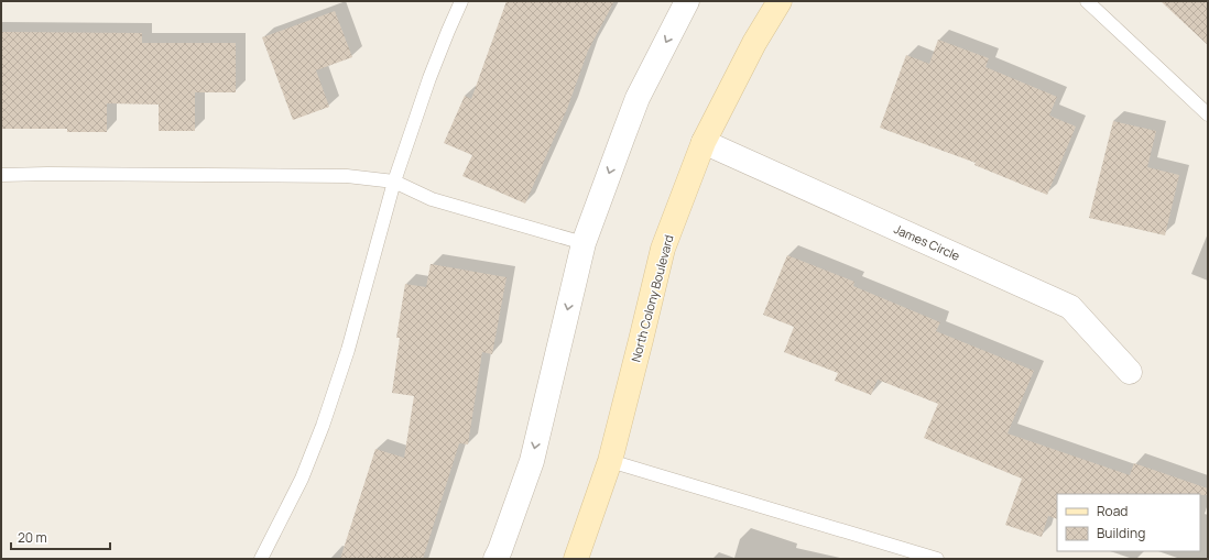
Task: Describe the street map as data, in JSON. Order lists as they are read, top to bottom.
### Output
{
  "streets": {
    "main road": ["North Colony Boulevard"],
    "street": ["James Circle"]
  },
  "crossings": [
    ["James Circle", "North Colony Boulevard"]
  ],
  "legend": ["Road", "Building"],
  "scale_bar": "20 m"
}
